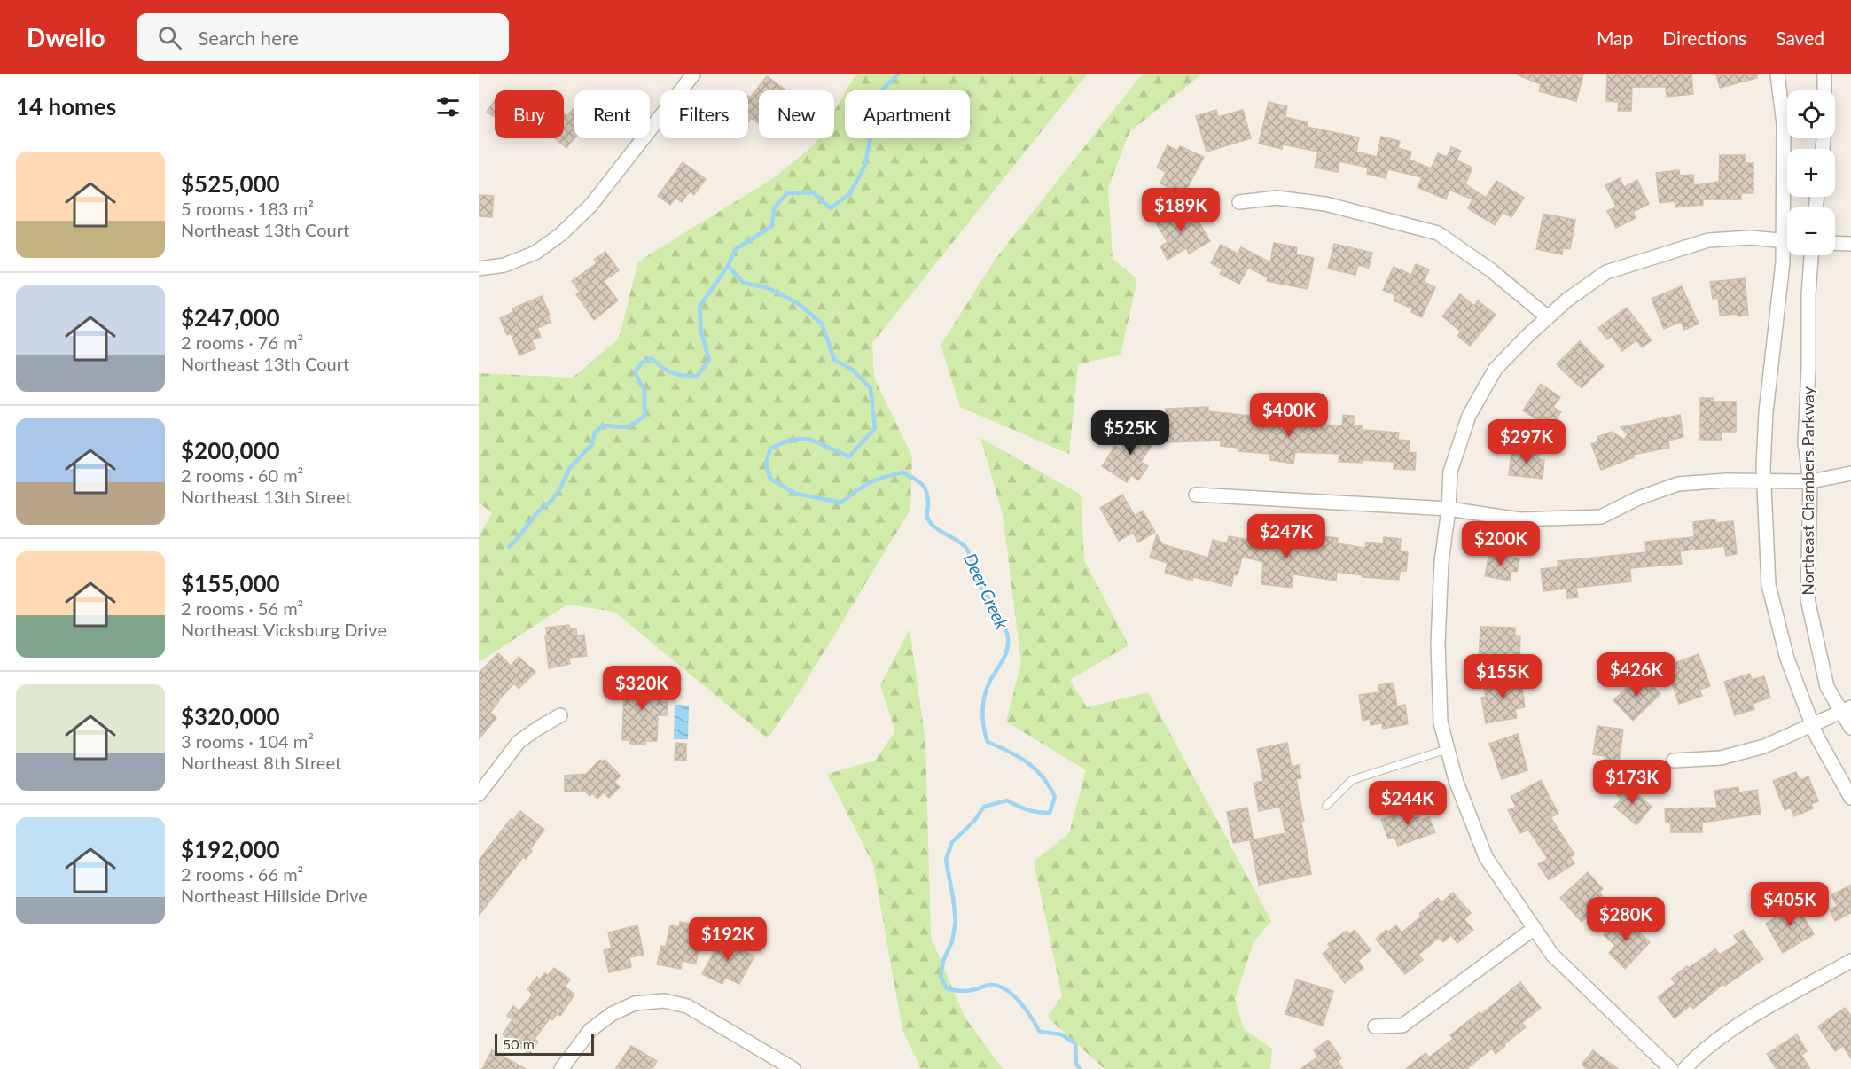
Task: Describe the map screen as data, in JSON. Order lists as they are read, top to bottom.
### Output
{
  "streets": {
    "street": ["Northeast Chambers Parkway"]
  },
  "water": ["Deer Creek"],
  "scale_bar": "50 m",
  "page": {
    "header": "Dwello",
    "search": "Search here",
    "nav": ["Map", "Directions", "Saved"],
    "heading": "14 homes",
    "map_buttons": ["+", "−"],
    "chip": [
      "Buy",
      "Rent",
      "Filters",
      "New",
      "Apartment"
    ],
    "list": [
      {
        "name": "$525,000",
        "note": "5 rooms · 183 m² · Northeast 13th Court"
      },
      {
        "name": "$247,000",
        "note": "2 rooms · 76 m² · Northeast 13th Court"
      },
      {
        "name": "$200,000",
        "note": "2 rooms · 60 m² · Northeast 13th Street"
      },
      {
        "name": "$155,000",
        "note": "2 rooms · 56 m² · Northeast Vicksburg Drive"
      },
      {
        "name": "$320,000",
        "note": "3 rooms · 104 m² · Northeast 8th Street"
      },
      {
        "name": "$192,000",
        "note": "2 rooms · 66 m² · Northeast Hillside Drive"
      }
    ],
    "price": [
      "$189K",
      "$400K",
      "$525K",
      "$297K",
      "$247K",
      "$200K",
      "$426K",
      "$155K",
      "$320K",
      "$173K",
      "$244K",
      "$405K",
      "$280K",
      "$192K"
    ],
    "scale": "50 m"
  }
}
